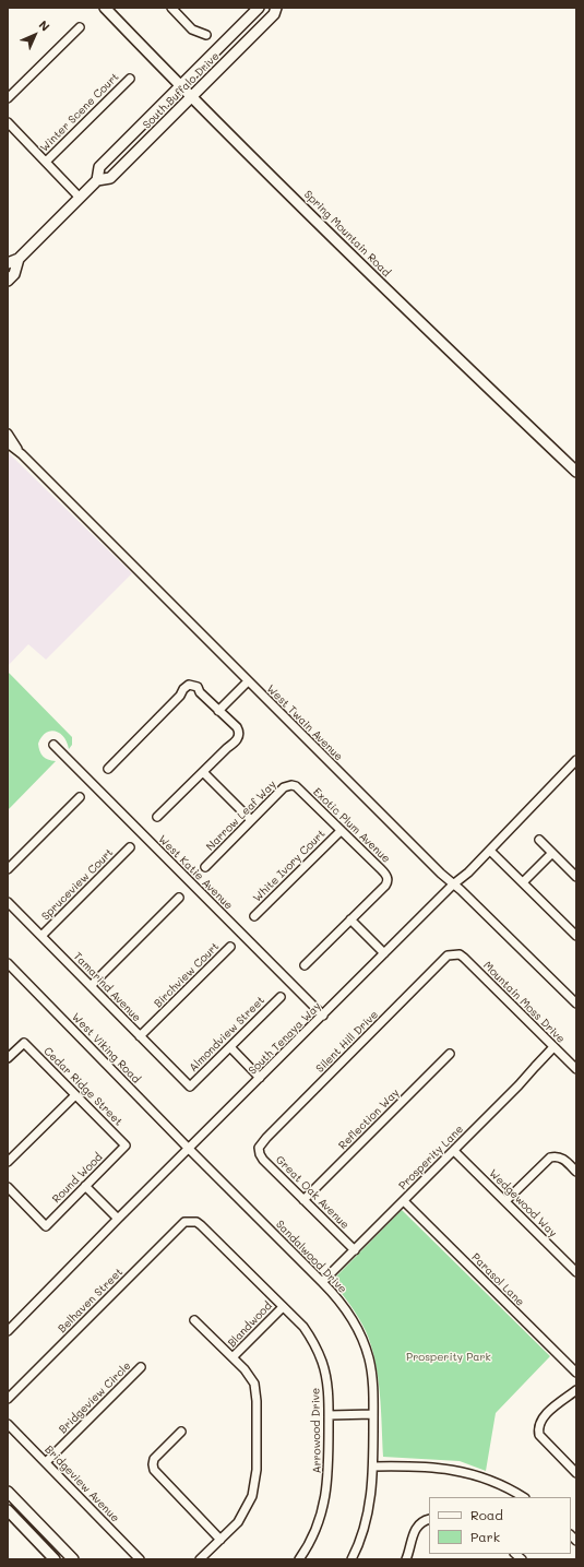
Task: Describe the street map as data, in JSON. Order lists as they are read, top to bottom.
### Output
{
  "streets": {
    "main road": ["South Buffalo Drive", "Spring Mountain Road"],
    "street": [
      "Winter Scene Court",
      "West Twain Avenue",
      "Narrow Leaf Way",
      "Exotic Plum Avenue",
      "White Ivory Court",
      "West Katie Avenue",
      "Spruceview Court",
      "Birchview Court",
      "Tamarind Avenue",
      "Mountain Moss Drive",
      "Almondview Street",
      "South Tenaya Way",
      "Silent Hill Drive",
      "West Viking Road",
      "Cedar Ridge Street",
      "Reflection Way",
      "Prosperity Lane",
      "Round Wood",
      "Great Oak Avenue",
      "Wedgewood Way",
      "Sandalwood Drive",
      "Parasol Lane",
      "Belhaven Street",
      "Blandwood",
      "Bridgeview Circle",
      "Arrowood Drive",
      "Bridgeview Avenue"
    ]
  },
  "crossings": [
    ["South Buffalo Drive", "Spring Mountain Road"],
    ["West Twain Avenue", "South Tenaya Way"],
    ["Narrow Leaf Way", "Exotic Plum Avenue"],
    ["Exotic Plum Avenue", "White Ivory Court"],
    ["West Katie Avenue", "South Tenaya Way"],
    ["Spruceview Court", "Tamarind Avenue"],
    ["Birchview Court", "Tamarind Avenue"],
    ["Tamarind Avenue", "Almondview Street"],
    ["Mountain Moss Drive", "Silent Hill Drive"],
    ["Mountain Moss Drive", "Prosperity Lane"],
    ["South Tenaya Way", "West Viking Road"],
    ["South Tenaya Way", "Sandalwood Drive"],
    ["Silent Hill Drive", "Great Oak Avenue"],
    ["West Viking Road", "Sandalwood Drive"],
    ["Cedar Ridge Street", "Round Wood"],
    ["Reflection Way", "Great Oak Avenue"],
    ["Prosperity Lane", "Great Oak Avenue"],
    ["Prosperity Lane", "Wedgewood Way"],
    ["Prosperity Lane", "Sandalwood Drive"],
    ["Prosperity Lane", "Parasol Lane"],
    ["Belhaven Street", "Arrowood Drive"],
    ["Blandwood", "Arrowood Drive"],
    ["Bridgeview Circle", "Bridgeview Avenue"]
  ],
  "parks": ["Prosperity Park"],
  "legend": ["Road", "Park"],
  "north": "top right"
}
